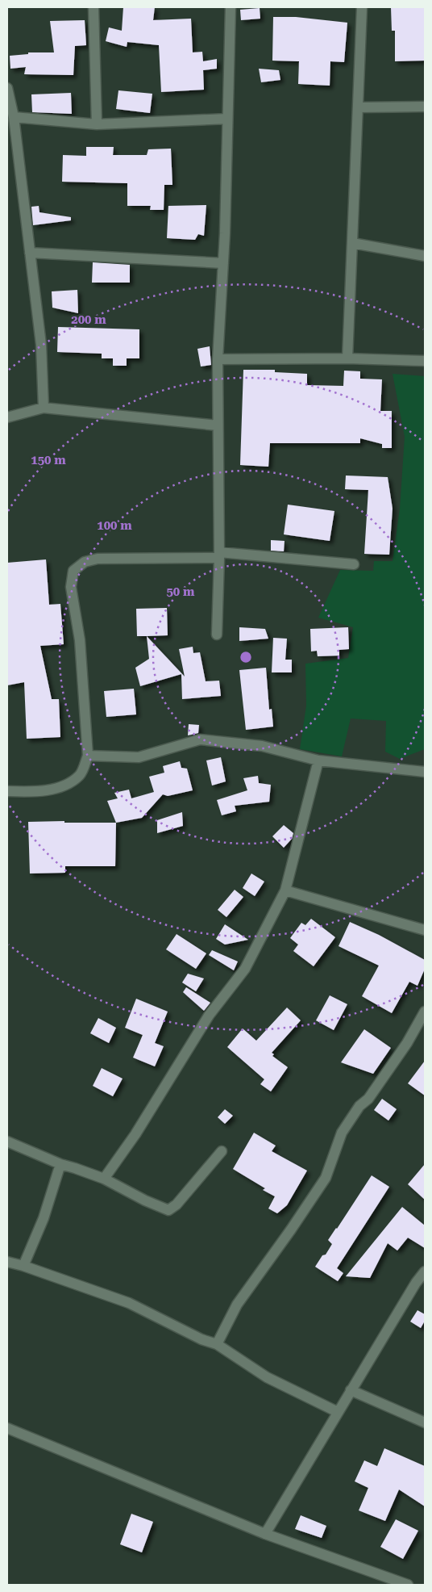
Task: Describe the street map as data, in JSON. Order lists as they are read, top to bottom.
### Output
{
  "rings": [
    "200 m",
    "150 m",
    "100 m",
    "50 m"
  ]
}
